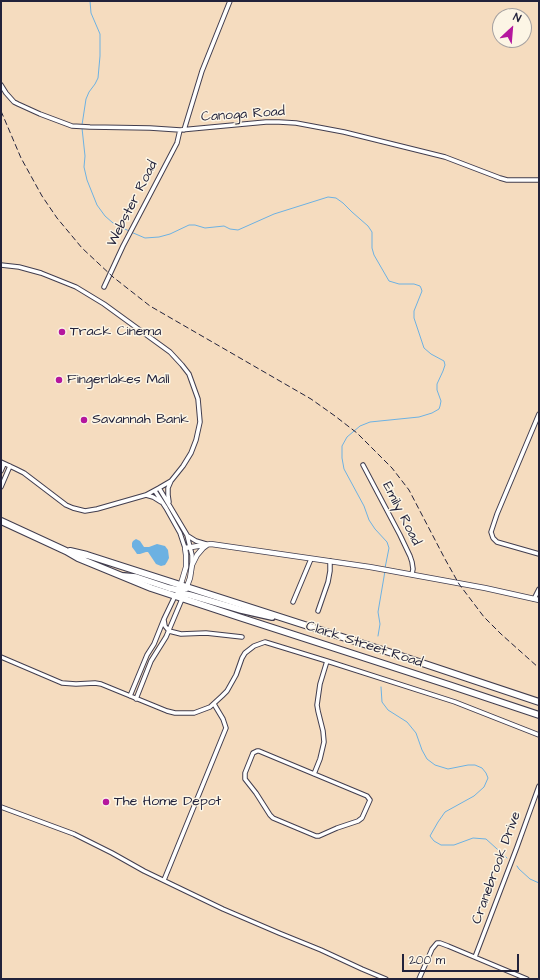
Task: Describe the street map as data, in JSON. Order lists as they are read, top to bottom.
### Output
{
  "streets": {
    "highway": ["Clark Street Road"],
    "street": [
      "Canoga Road",
      "Webster Road",
      "Emily Road",
      "Cranebrook Drive"
    ]
  },
  "crossings": [
    ["Canoga Road", "Webster Road"]
  ],
  "places": [
    "Track Cinema",
    "Fingerlakes Mall",
    "Savannah Bank",
    "The Home Depot"
  ],
  "scale_bar": "200 m",
  "north": "top right"
}
